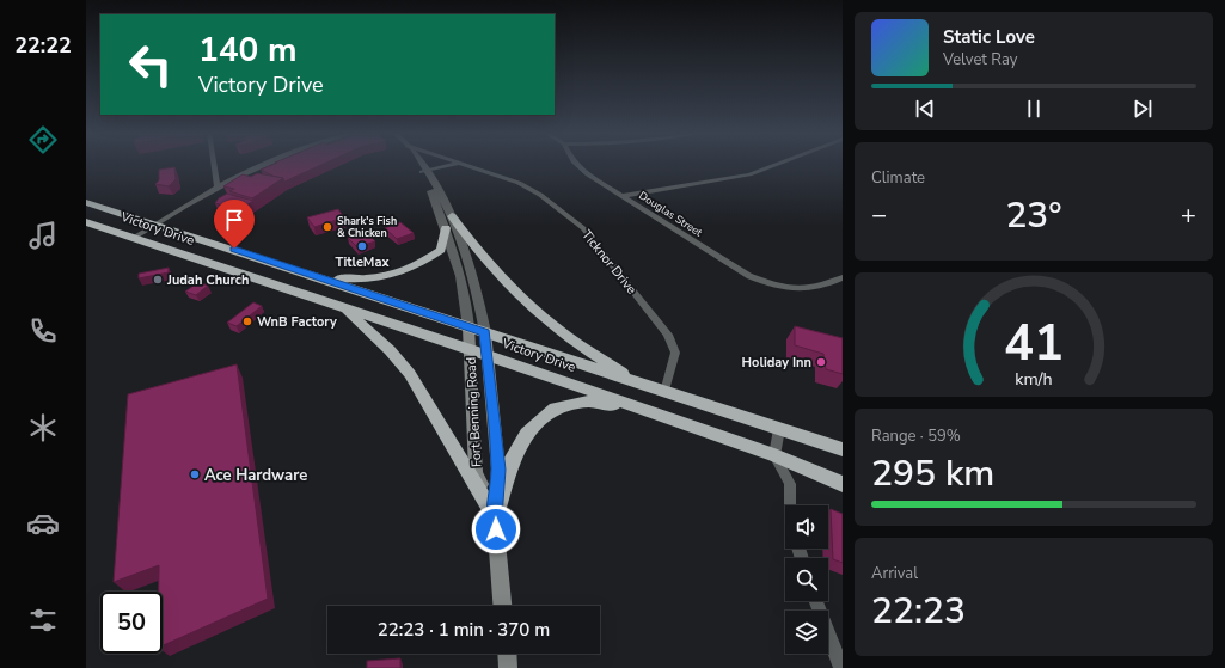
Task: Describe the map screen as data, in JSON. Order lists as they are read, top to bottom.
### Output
{
  "streets": {
    "highway": ["Victory Drive"],
    "main road": ["Fort Benning Road"],
    "street": ["Douglas Street", "Ticknor Drive"]
  },
  "crossings": [
    ["Victory Drive", "Ticknor Drive"],
    ["Victory Drive", "Fort Benning Road"]
  ],
  "places": [
    "Shark's Fish & Chicken",
    "TitleMax",
    "Judah Church",
    "WnB Factory",
    "Holiday Inn",
    "Ace Hardware"
  ],
  "page": {
    "tabs": "22:22",
    "turn": ["140 m", "Victory Drive"],
    "song": ["Static Love", "Velvet Ray"],
    "tile": [
      "Climate",
      ["Range · 59%", "295 km"],
      ["Arrival", "22:23"]
    ],
    "heat": ["−", "23°", "+"],
    "limit": "50",
    "trip": "22:23 · 1 min · 370 m",
    "gauge": ["41", "km/h"]
  }
}
